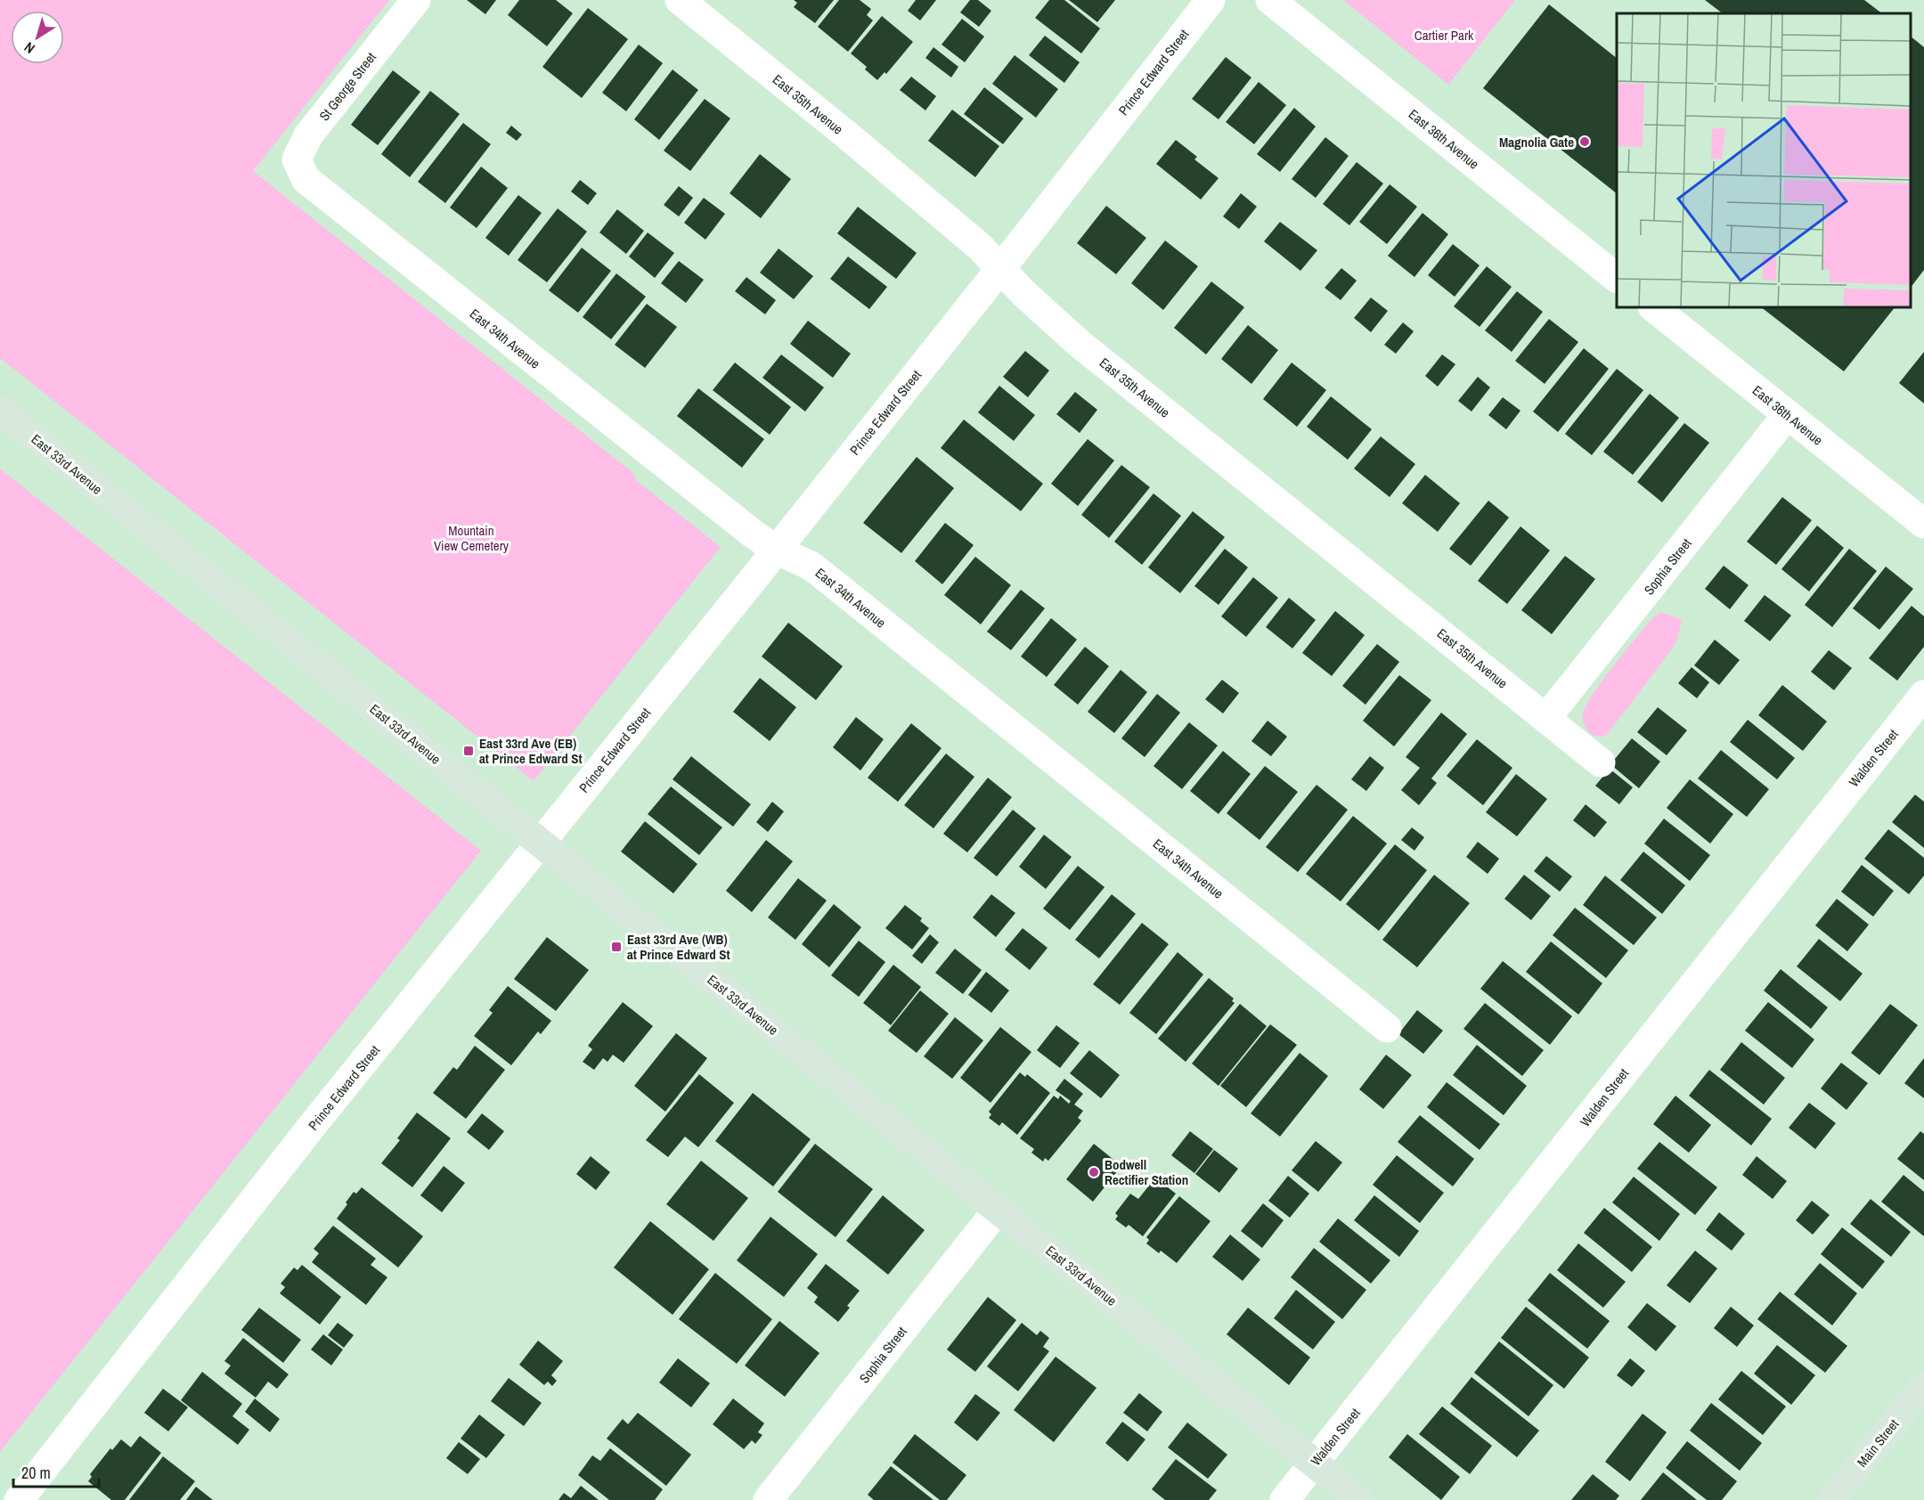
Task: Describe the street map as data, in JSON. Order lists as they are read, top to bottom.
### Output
{
  "streets": {
    "street": [
      "Prince Edward Street",
      "St George Street",
      "East 35th Avenue",
      "East 36th Avenue",
      "East 34th Avenue",
      "East 33rd Avenue",
      "Sophia Street",
      "Walden Street",
      "Main Street"
    ]
  },
  "crossings": [
    ["Prince Edward Street", "East 35th Avenue"],
    ["Prince Edward Street", "East 34th Avenue"],
    ["Prince Edward Street", "East 33rd Avenue"],
    ["St George Street", "East 34th Avenue"],
    ["East 35th Avenue", "Sophia Street"],
    ["East 36th Avenue", "Sophia Street"],
    ["East 33rd Avenue", "Sophia Street"],
    ["East 33rd Avenue", "Walden Street"]
  ],
  "parks": ["Cartier Park", "Mountain View Cemetery"],
  "places": {
    "other": ["Magnolia Gate", "Bodwell Rectifier Station"],
    "transit": ["East 33rd Ave (EB) at Prince Edward St", "East 33rd Ave (WB) at Prince Edward St"]
  },
  "scale_bar": "20 m",
  "north": "bottom left"
}
